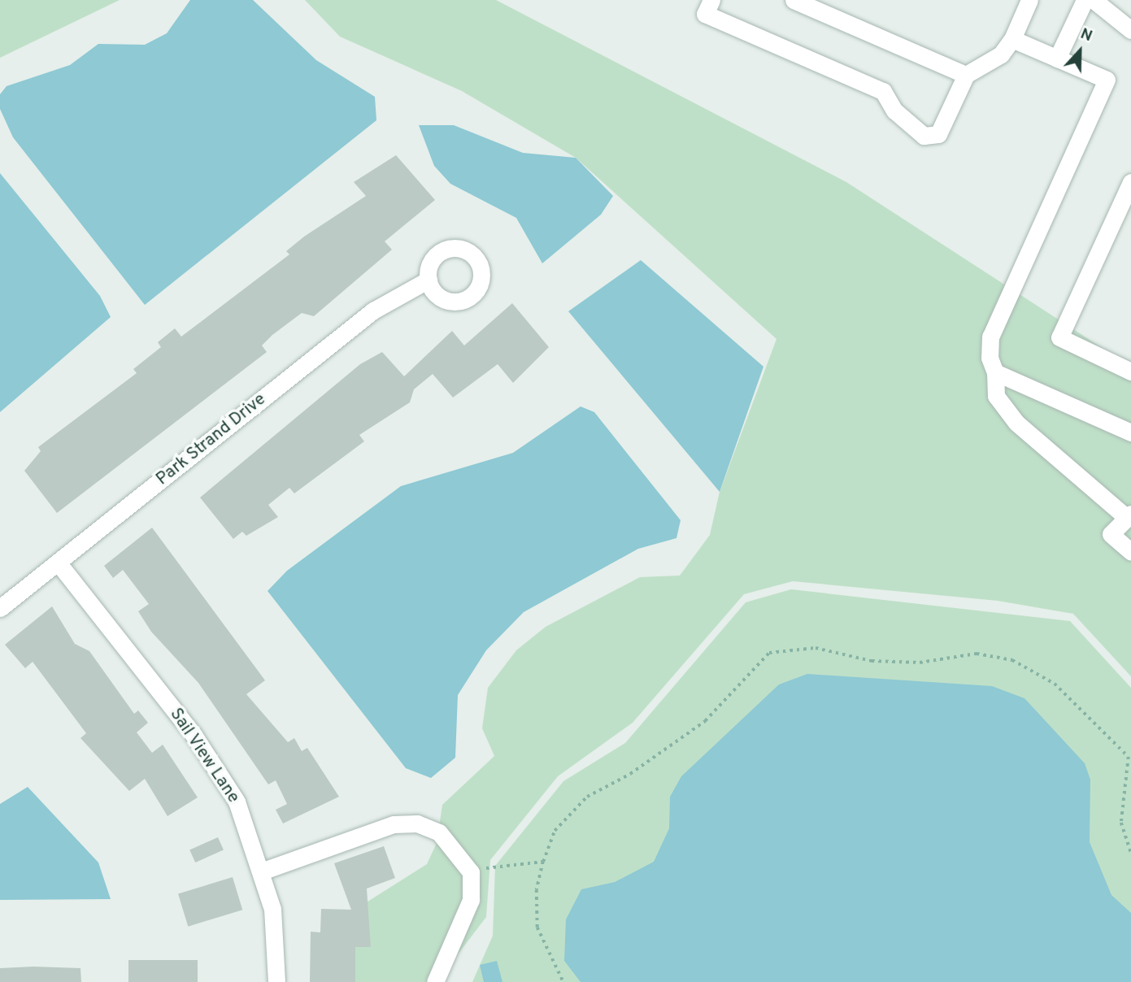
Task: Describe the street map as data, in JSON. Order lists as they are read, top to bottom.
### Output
{
  "streets": {
    "street": ["Park Strand Drive", "Sail View Lane"]
  },
  "crossings": [
    ["Park Strand Drive", "Sail View Lane"]
  ],
  "north": "top"
}
